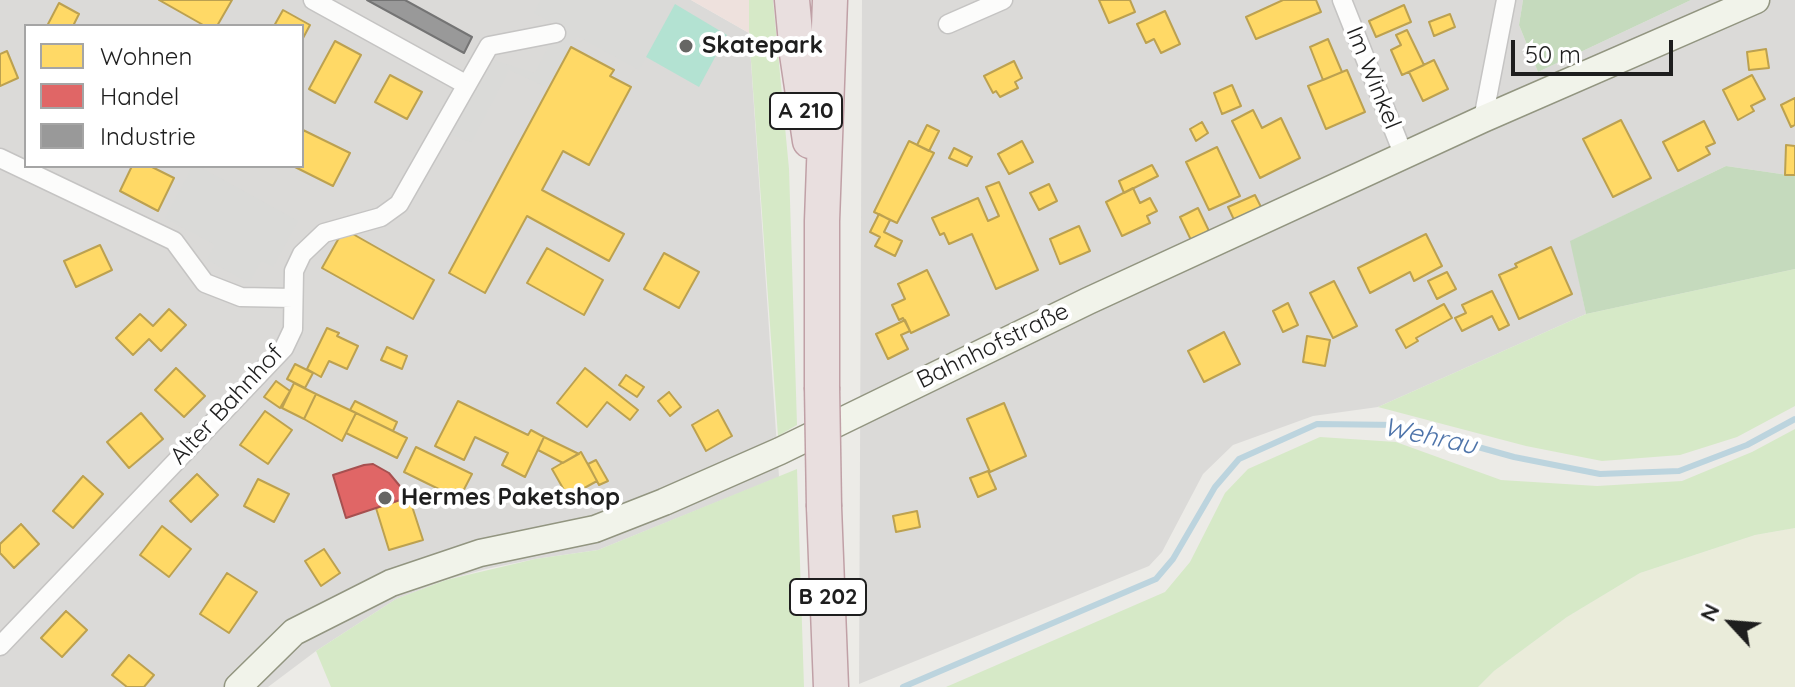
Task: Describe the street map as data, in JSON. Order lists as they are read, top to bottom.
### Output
{
  "streets": {
    "highway": ["A 210", "B 202"],
    "main road": ["Bahnhofstraße"],
    "street": ["Im Winkel", "Alter Bahnhof"]
  },
  "crossings": [
    ["Im Winkel", "Bahnhofstraße"],
    ["A 210", "B 202"]
  ],
  "water": ["Wehrau"],
  "places": ["Skatepark", "Hermes Paketshop"],
  "legend": ["Wohnen", "Handel", "Industrie"],
  "scale_bar": "50 m",
  "north": "top left"
}
